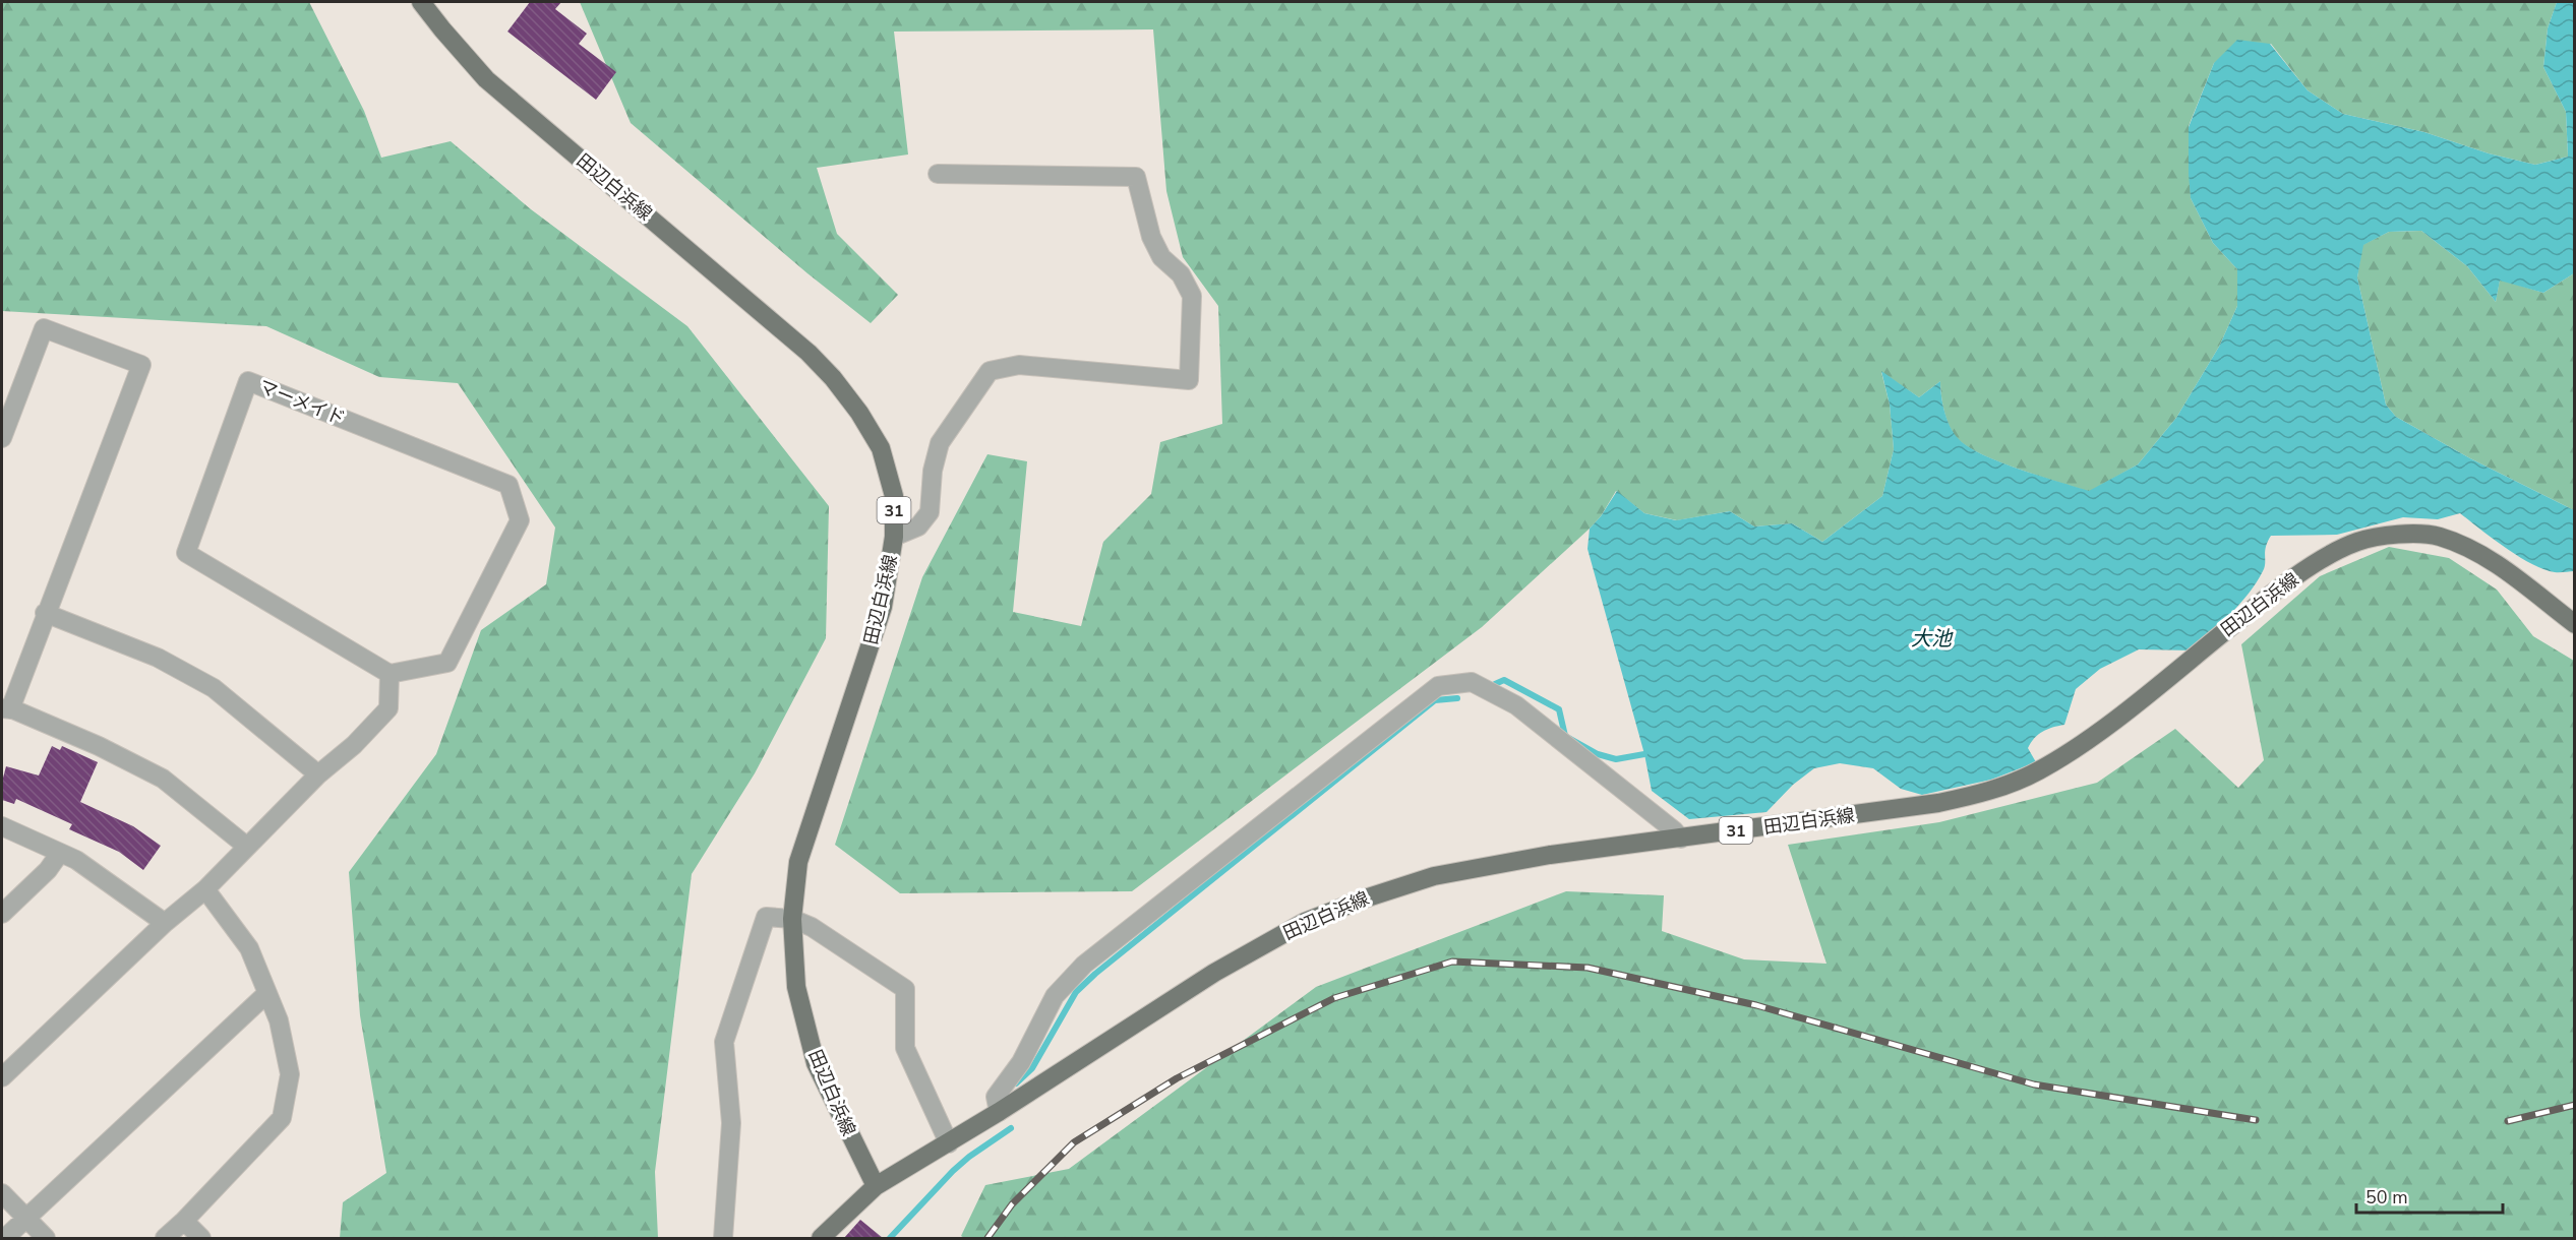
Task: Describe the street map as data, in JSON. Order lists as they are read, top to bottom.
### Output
{
  "streets": {
    "main road": ["田辺白浜線", "31"],
    "street": ["マーメイド"]
  },
  "water": ["大池"],
  "scale_bar": "50 m"
}
